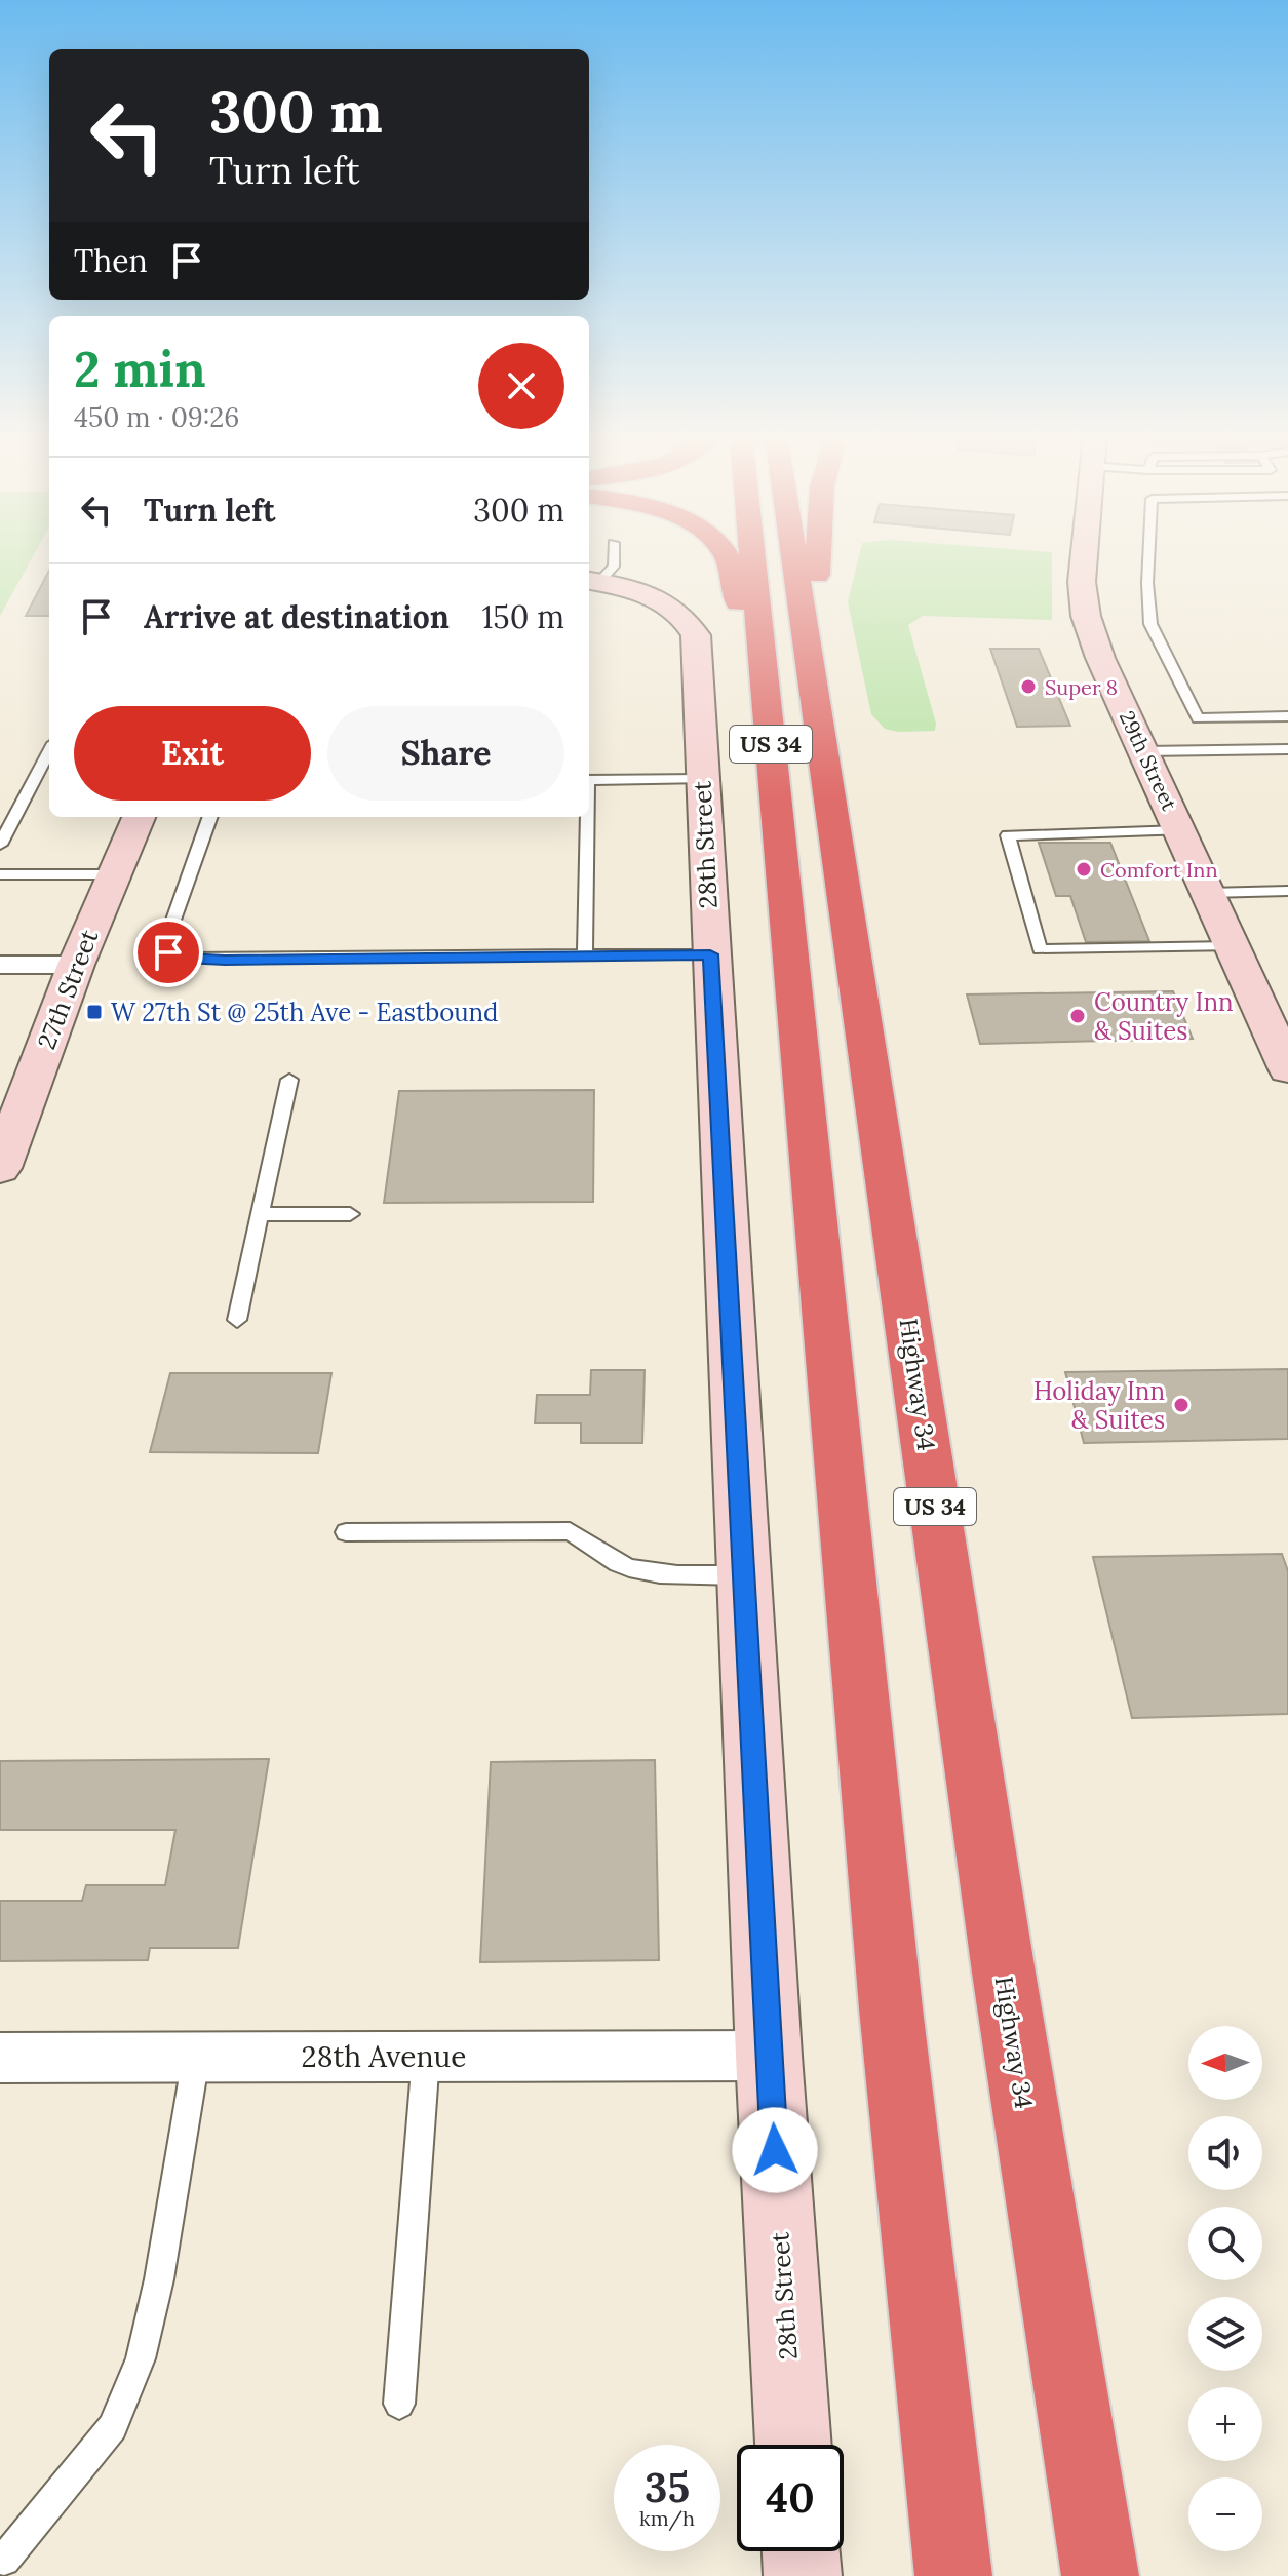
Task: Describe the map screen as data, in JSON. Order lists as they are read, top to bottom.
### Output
{
  "streets": {
    "highway": ["US 34", "Highway 34"],
    "street": [
      "29th Street",
      "28th Street",
      "27th Street",
      "28th Avenue"
    ]
  },
  "crossings": [
    ["28th Street", "28th Avenue"]
  ],
  "places": {
    "other": [
      "Super 8",
      "Comfort Inn",
      "Country Inn & Suites",
      "Holiday Inn & Suites"
    ],
    "transit": ["W 27th St @ 25th Ave - Eastbound"]
  },
  "north": "left",
  "page": {
    "turn": ["300 m", "Turn left"],
    "then": "Then",
    "heading": ["2 min", "450 m · 09:26"],
    "list": [
      {
        "name": "Turn left",
        "value": "300 m"
      },
      {
        "name": "Arrive at destination",
        "value": "150 m"
      }
    ],
    "buttons": ["Exit", "Share"],
    "map_buttons": ["+", "−"],
    "speed": "35 km/h",
    "limit": "40"
  }
}
